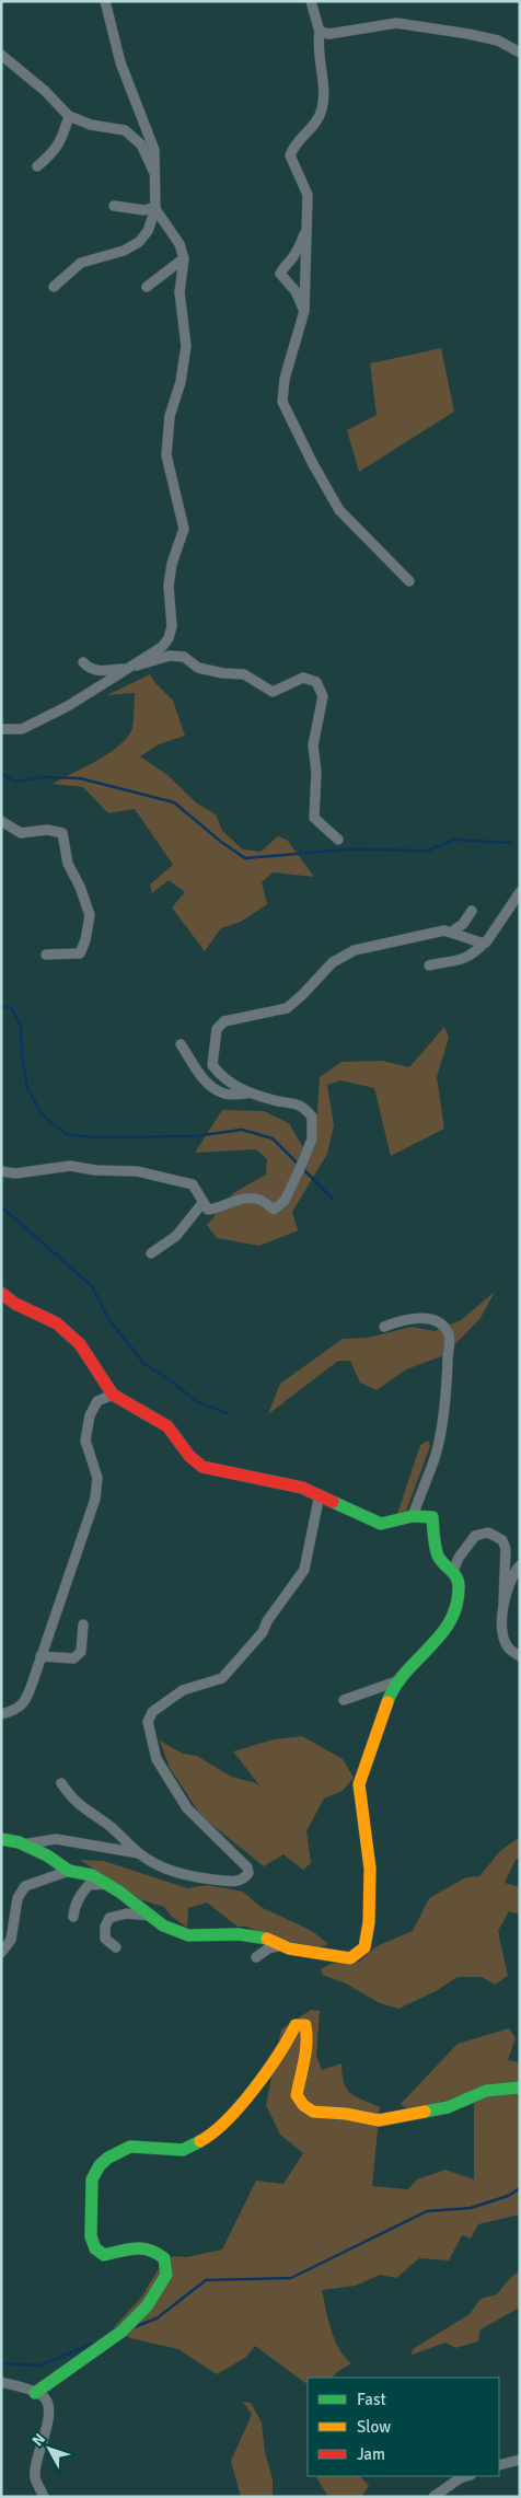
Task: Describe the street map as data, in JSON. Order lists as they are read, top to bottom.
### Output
{
  "legend": ["Fast", "Slow", "Jam"],
  "north": "top left"
}
